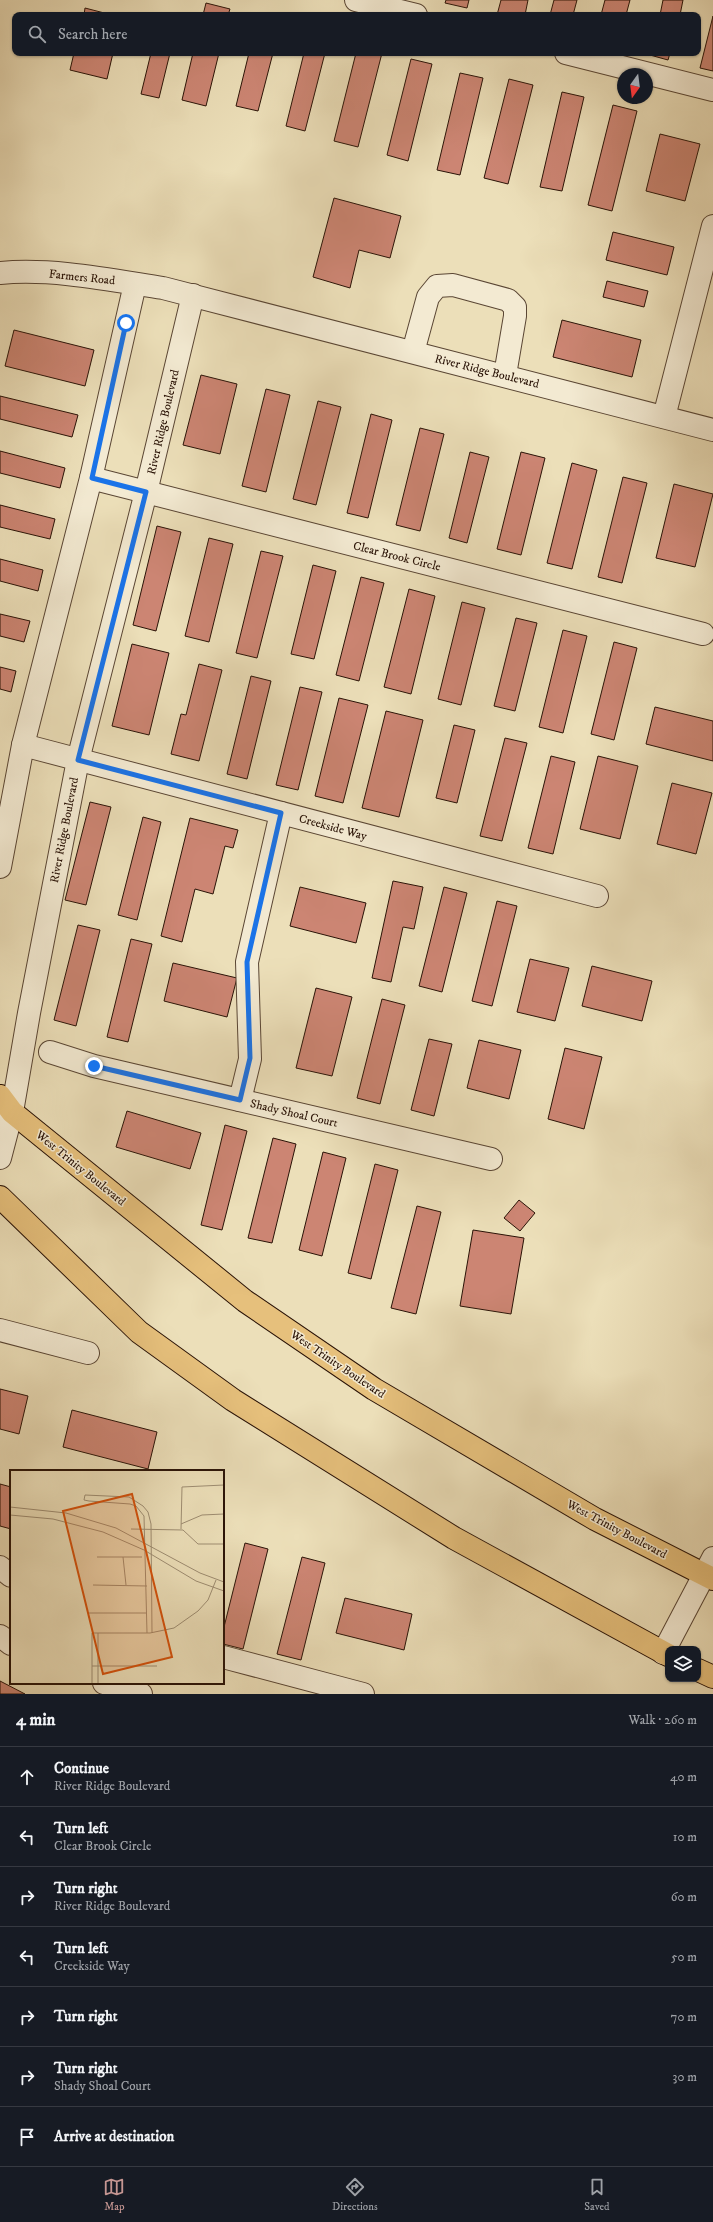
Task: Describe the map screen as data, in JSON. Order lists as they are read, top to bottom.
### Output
{
  "streets": {
    "main road": ["West Trinity Boulevard"],
    "street": [
      "Farmers Road",
      "River Ridge Boulevard",
      "Clear Brook Circle",
      "Creekside Way",
      "Shady Shoal Court"
    ]
  },
  "crossings": [
    ["Farmers Road", "River Ridge Boulevard"],
    ["River Ridge Boulevard", "Clear Brook Circle"],
    ["River Ridge Boulevard", "Creekside Way"],
    ["River Ridge Boulevard", "West Trinity Boulevard"]
  ],
  "north": "bottom",
  "page": {
    "search": "Search here",
    "heading": ["4 min", "Walk · 260 m"],
    "list": [
      ["Continue", "River Ridge Boulevard", "40 m"],
      ["Turn left", "Clear Brook Circle", "10 m"],
      ["Turn right", "River Ridge Boulevard", "60 m"],
      ["Turn left", "Creekside Way", "50 m"],
      ["Turn right", "70 m"],
      ["Turn right", "Shady Shoal Court", "30 m"],
      "Arrive at destination"
    ],
    "nav": ["Map", "Directions", "Saved"]
  }
}
